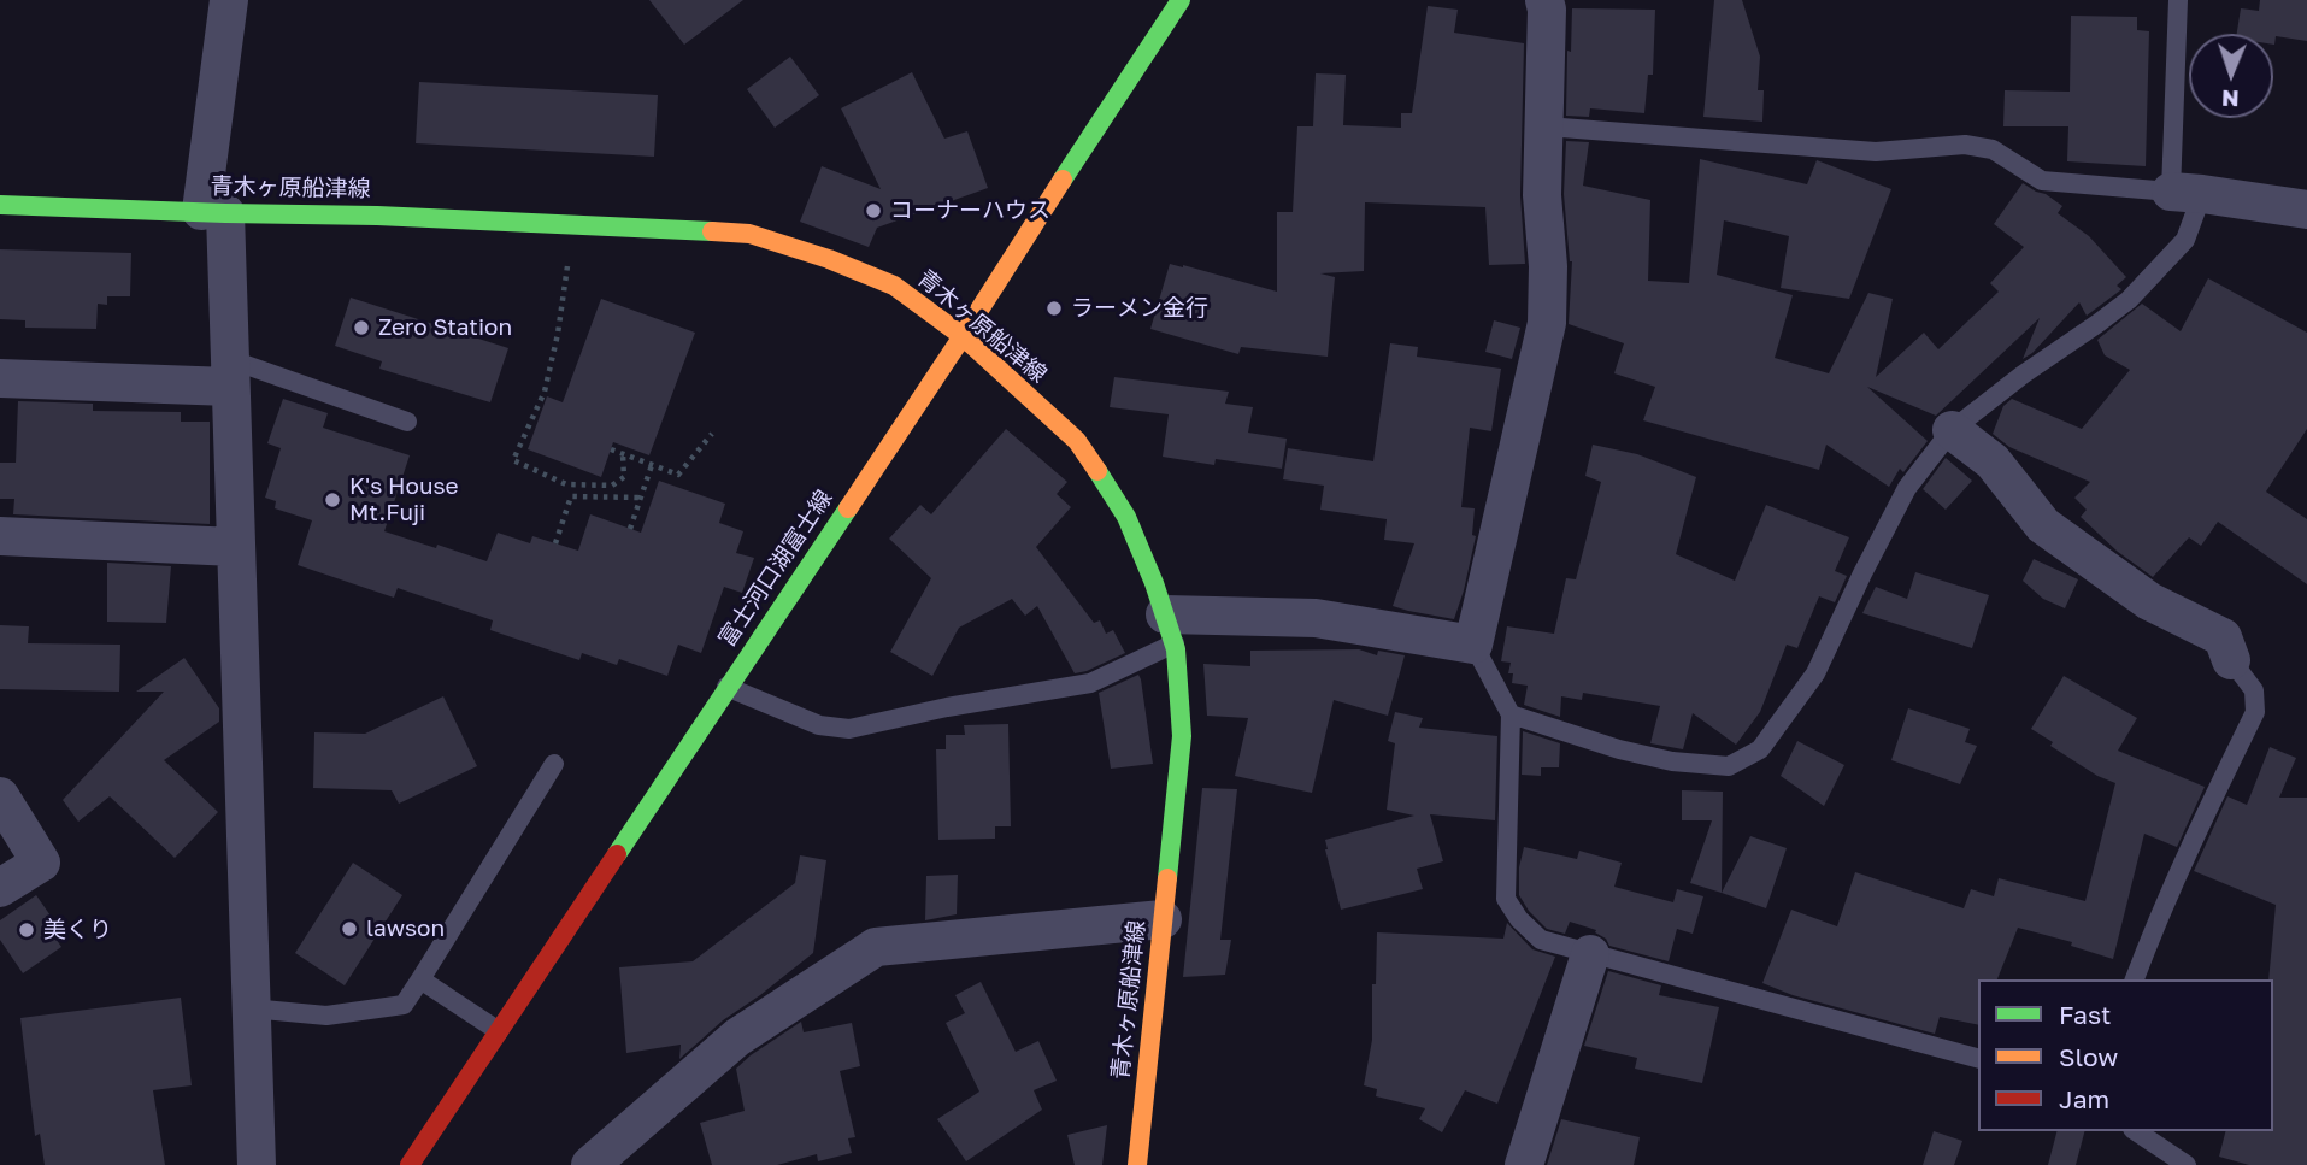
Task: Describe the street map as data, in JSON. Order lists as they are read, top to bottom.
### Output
{
  "streets": {
    "main road": ["青木ヶ原船津線", "富士河口湖富士線"]
  },
  "crossings": [
    ["青木ヶ原船津線", "富士河口湖富士線"]
  ],
  "places": [
    "コーナーハウス",
    "ラーメン金行",
    "Zero Station",
    "K's House Mt.Fuji",
    "lawson",
    "美くり"
  ],
  "legend": ["Fast", "Slow", "Jam"],
  "north": "bottom"
}
